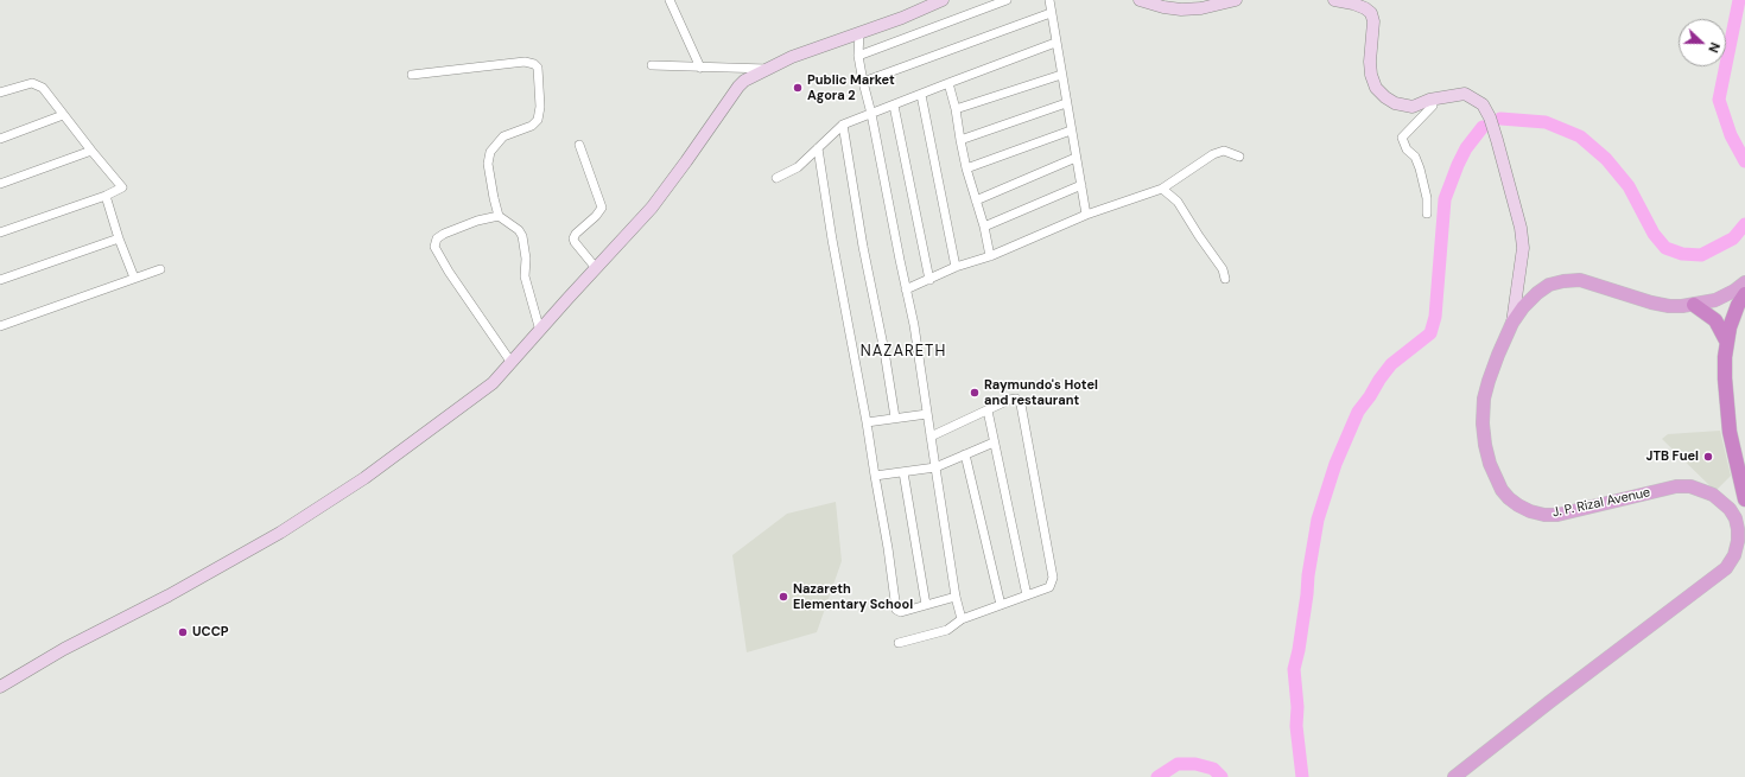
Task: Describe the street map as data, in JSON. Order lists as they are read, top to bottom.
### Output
{
  "streets": {
    "main road": ["J. P. Rizal Avenue"]
  },
  "districts": ["NAZARETH"],
  "places": [
    "Public Market Agora 2",
    "Raymundo's Hotel and restaurant",
    "JTB Fuel",
    "Nazareth Elementary School",
    "UCCP"
  ],
  "north": "right"
}
